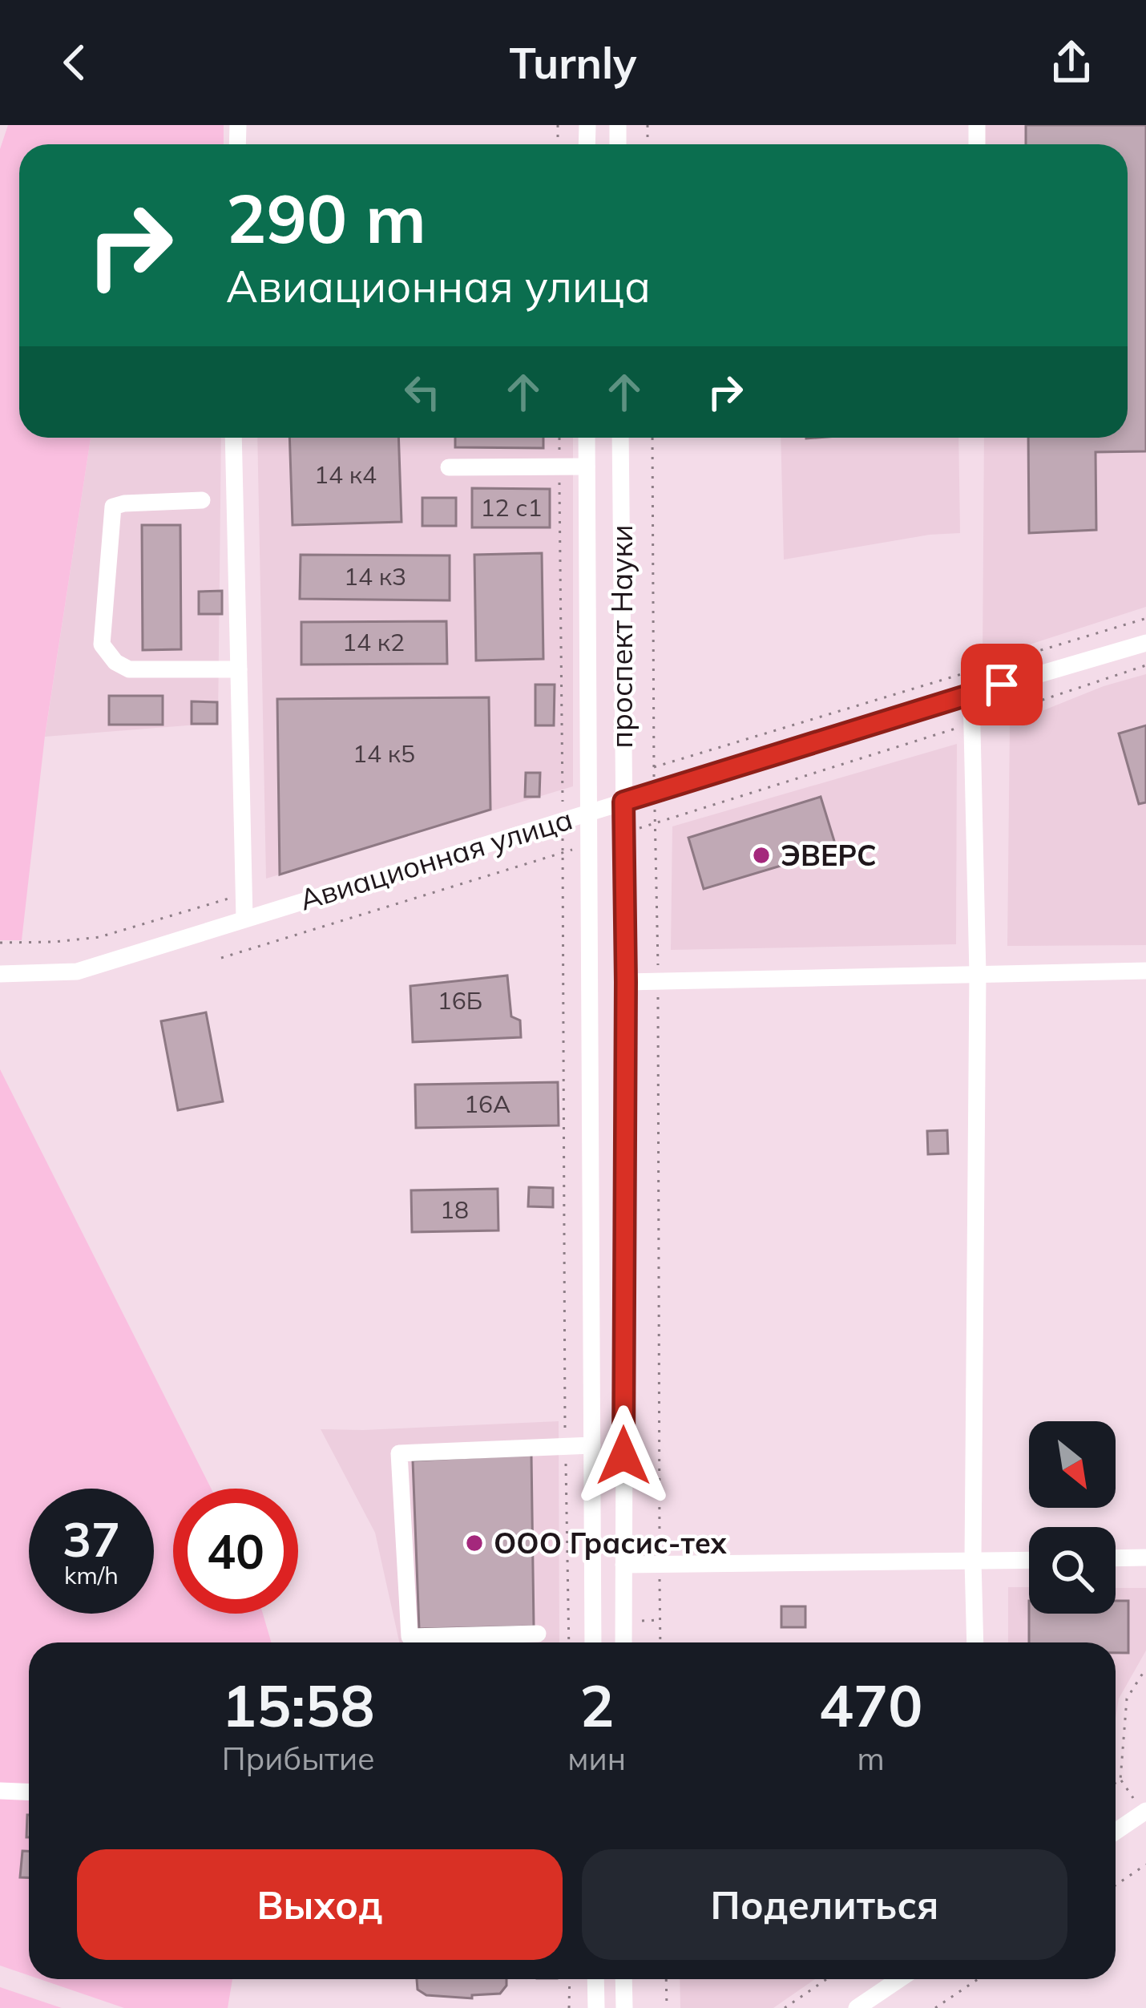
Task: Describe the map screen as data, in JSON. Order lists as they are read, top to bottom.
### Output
{
  "streets": {
    "street": ["проспект Науки", "Авиационная улица"]
  },
  "crossings": [
    ["проспект Науки", "Авиационная улица"]
  ],
  "places": ["ЭВЕРС", "ООО Грасис-тех"],
  "house_numbers": [
    "14 к4",
    "12 с1",
    "14 к3",
    "14 к2",
    "14 к5",
    "16Б",
    "16А",
    "18"
  ],
  "north": "bottom right",
  "page": {
    "header": "Turnly",
    "turn": ["290 m", "Авиационная улица"],
    "speed": "37 km/h",
    "limit": "40",
    "eta": [
      "15:58",
      "Прибытие",
      "2",
      "мин",
      "470",
      "m"
    ],
    "buttons": ["Выход", "Поделиться"]
  }
}
